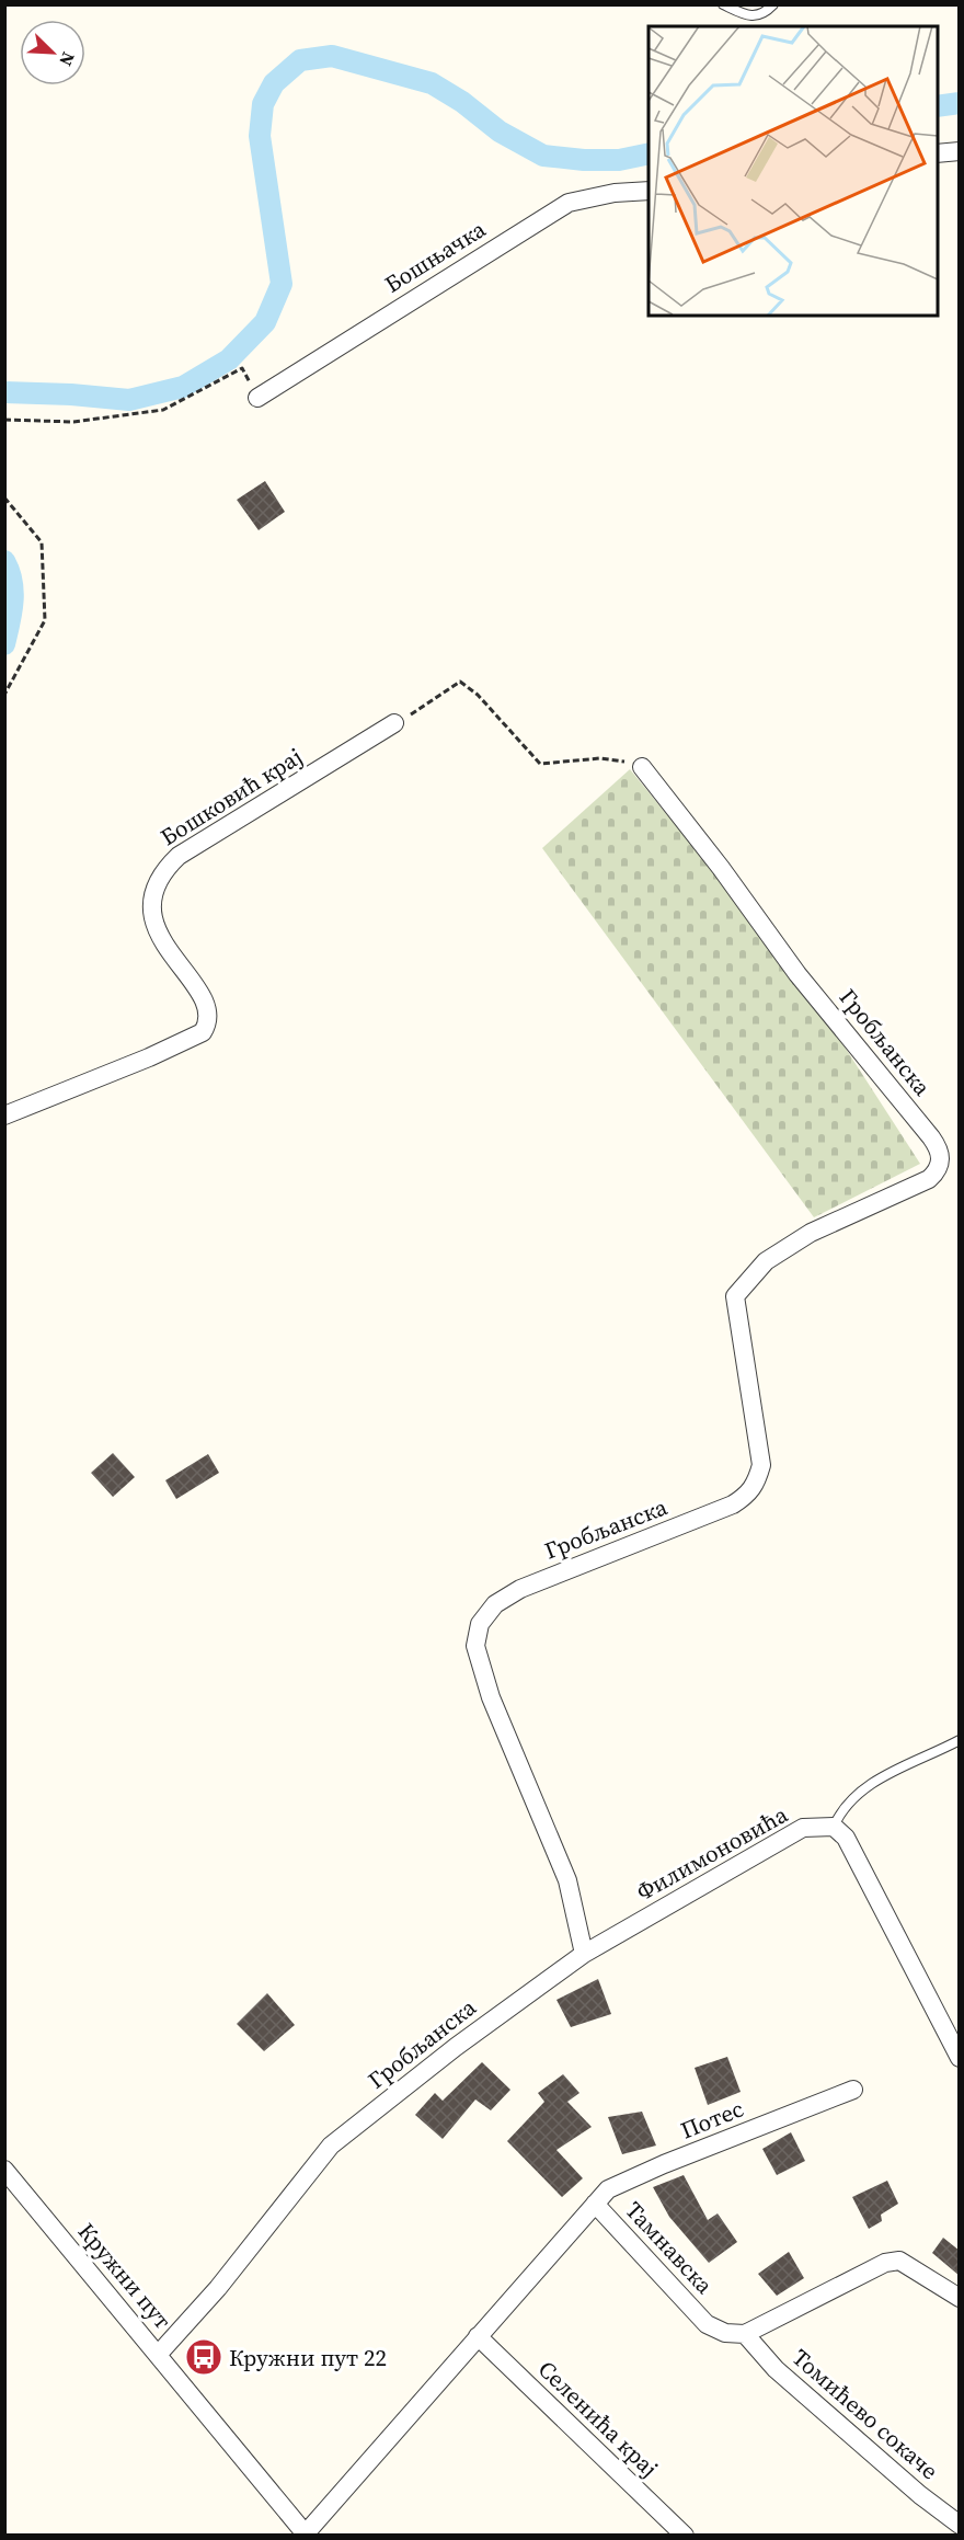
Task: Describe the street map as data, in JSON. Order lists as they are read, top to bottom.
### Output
{
  "streets": {
    "street": [
      "Бошњачка",
      "Бошковић крај",
      "Гробљанска",
      "Филимоновића",
      "Потес",
      "Тамнавска",
      "Кружни пут",
      "Томићево сокаче",
      "Селенића крај"
    ]
  },
  "crossings": [
    ["Гробљанска", "Филимоновића"],
    ["Гробљанска", "Кружни пут"],
    ["Потес", "Тамнавска"],
    ["Тамнавска", "Кружни пут"],
    ["Тамнавска", "Томићево сокаче"],
    ["Тамнавска", "Селенића крај"]
  ],
  "places": {
    "bus stop": ["Кружни пут 22"]
  },
  "north": "bottom right"
}
